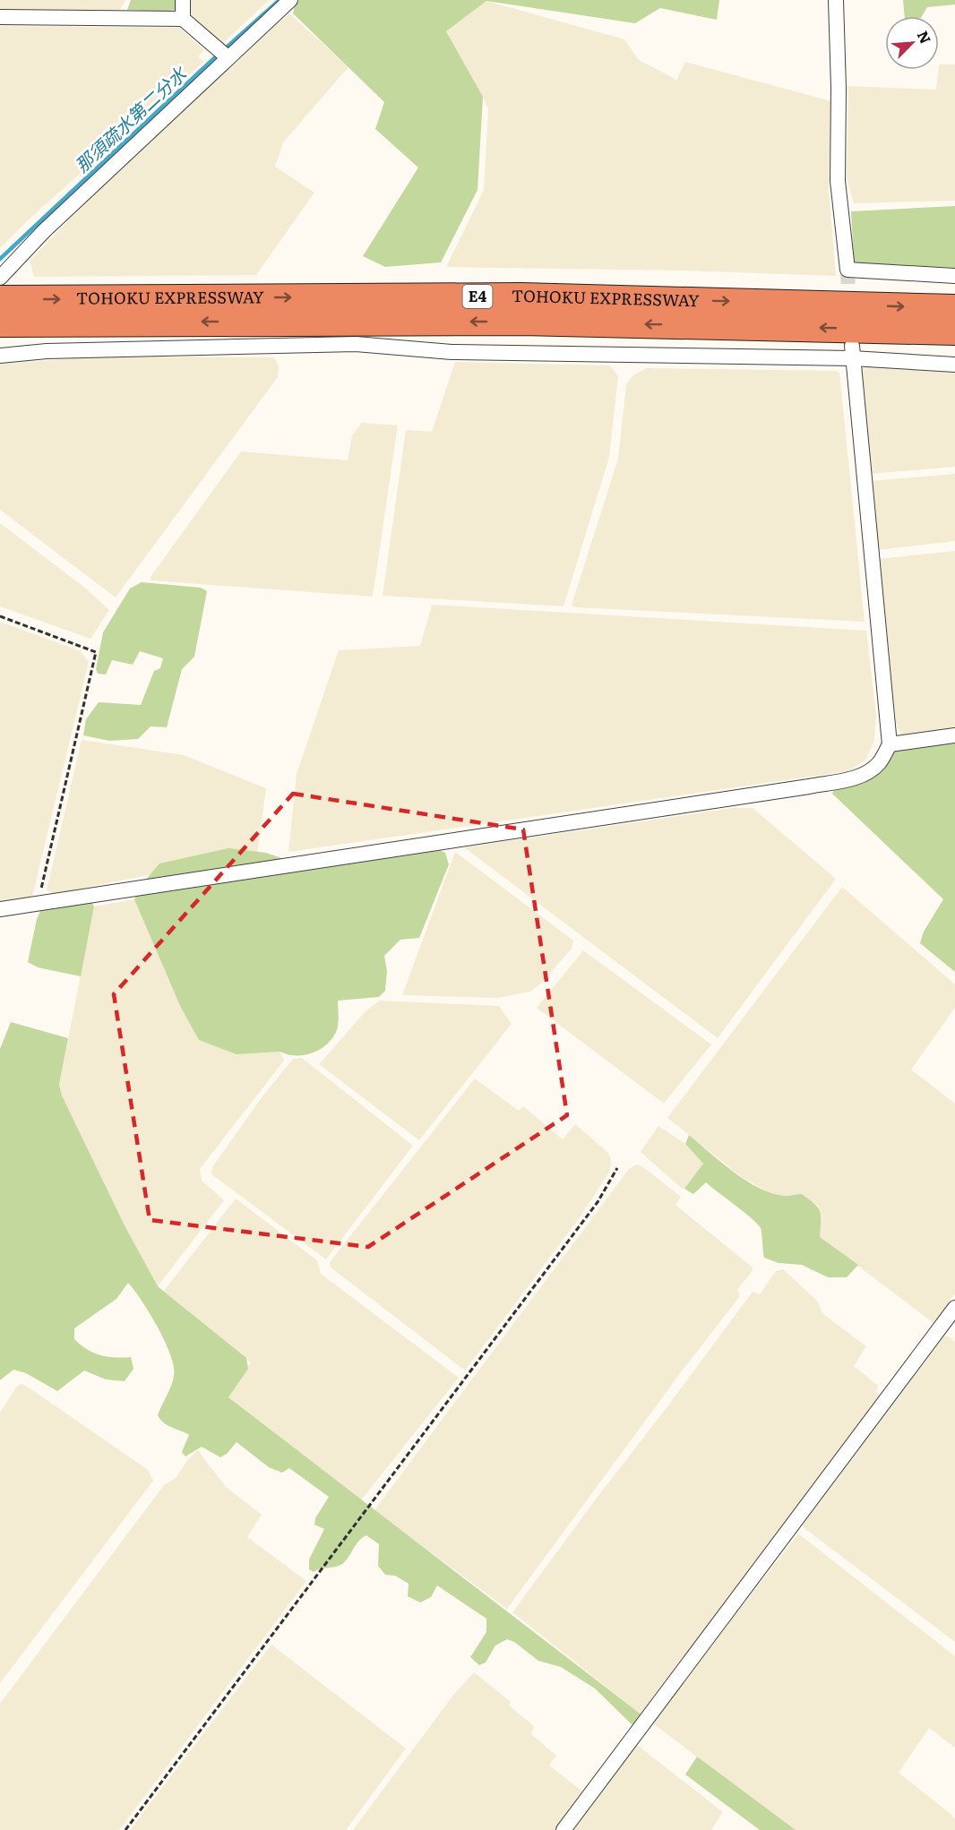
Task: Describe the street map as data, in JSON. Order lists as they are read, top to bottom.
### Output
{
  "streets": {
    "highway": ["E4", "TOHOKU EXPRESSWAY"]
  },
  "water": ["那須疏水第二分水"],
  "north": "top right"
}
